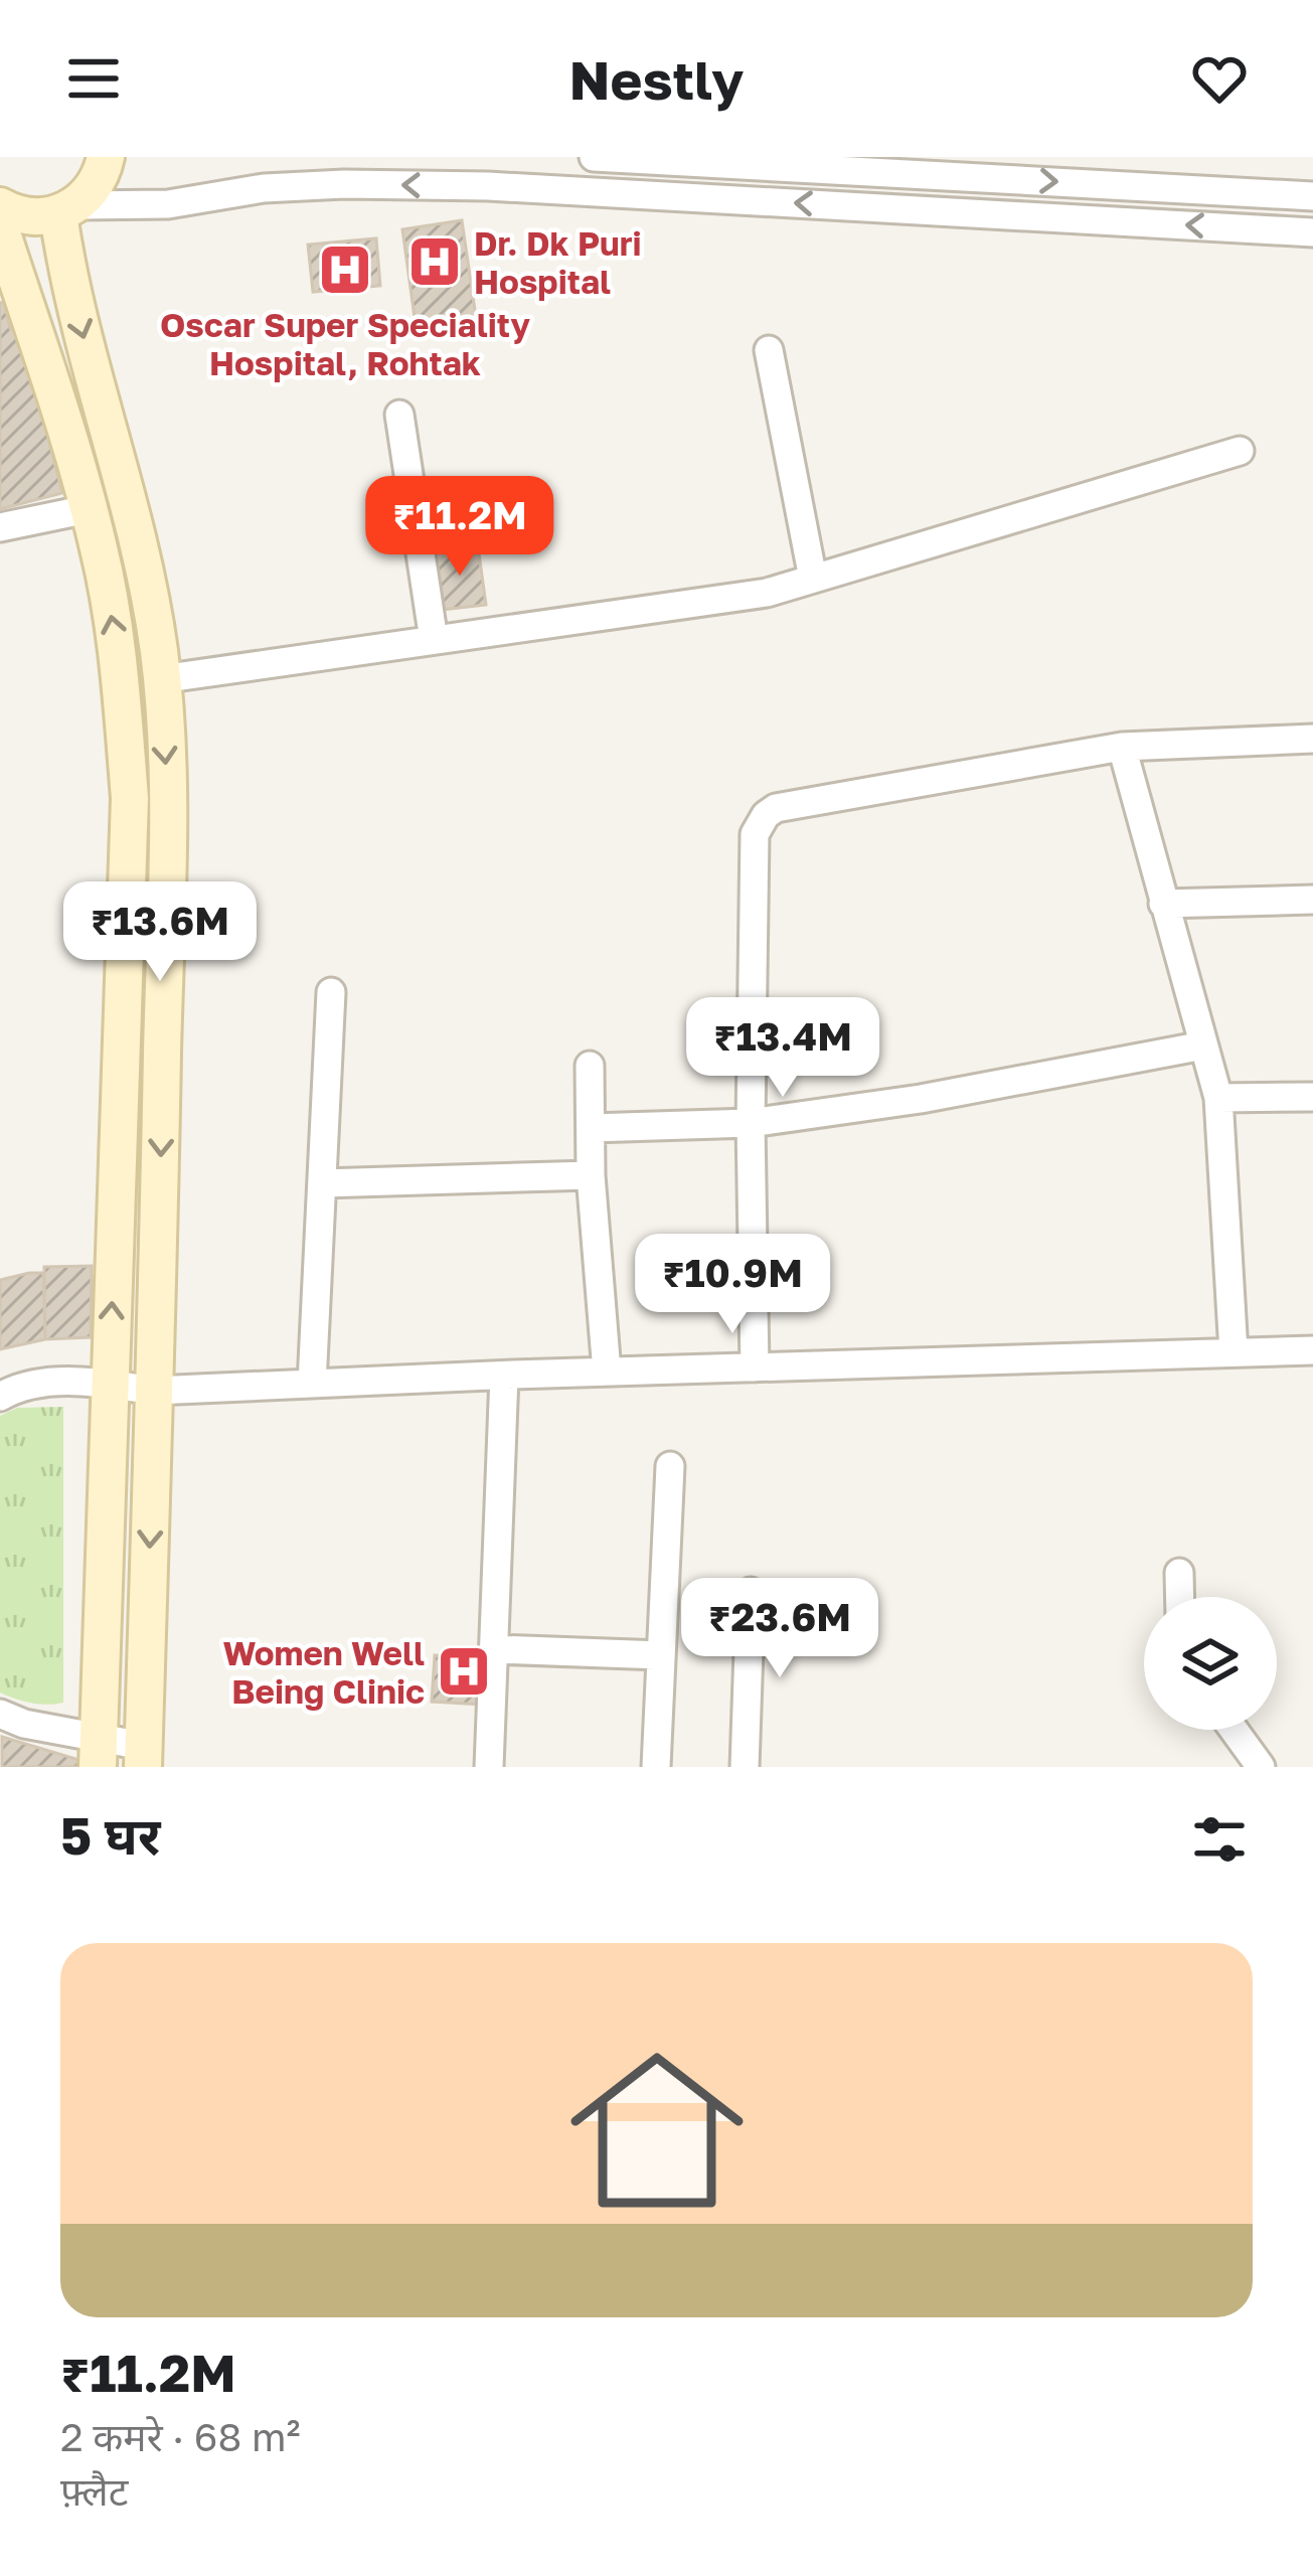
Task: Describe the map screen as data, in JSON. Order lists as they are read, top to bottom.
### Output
{
  "places": {
    "hospital": ["Dr. Dk Puri Hospital", "Oscar Super Speciality Hospital, Rohtak", "Women Well Being Clinic"]
  },
  "page": {
    "header": "Nestly",
    "price": [
      "₹11.2M",
      "₹13.6M",
      "₹13.4M",
      "₹10.9M",
      "₹23.6M"
    ],
    "heading": "5 घर",
    "list": [
      {
        "name": "₹11.2M",
        "note": "2 कमरे · 68 m² · फ़्लैट"
      }
    ]
  }
}
